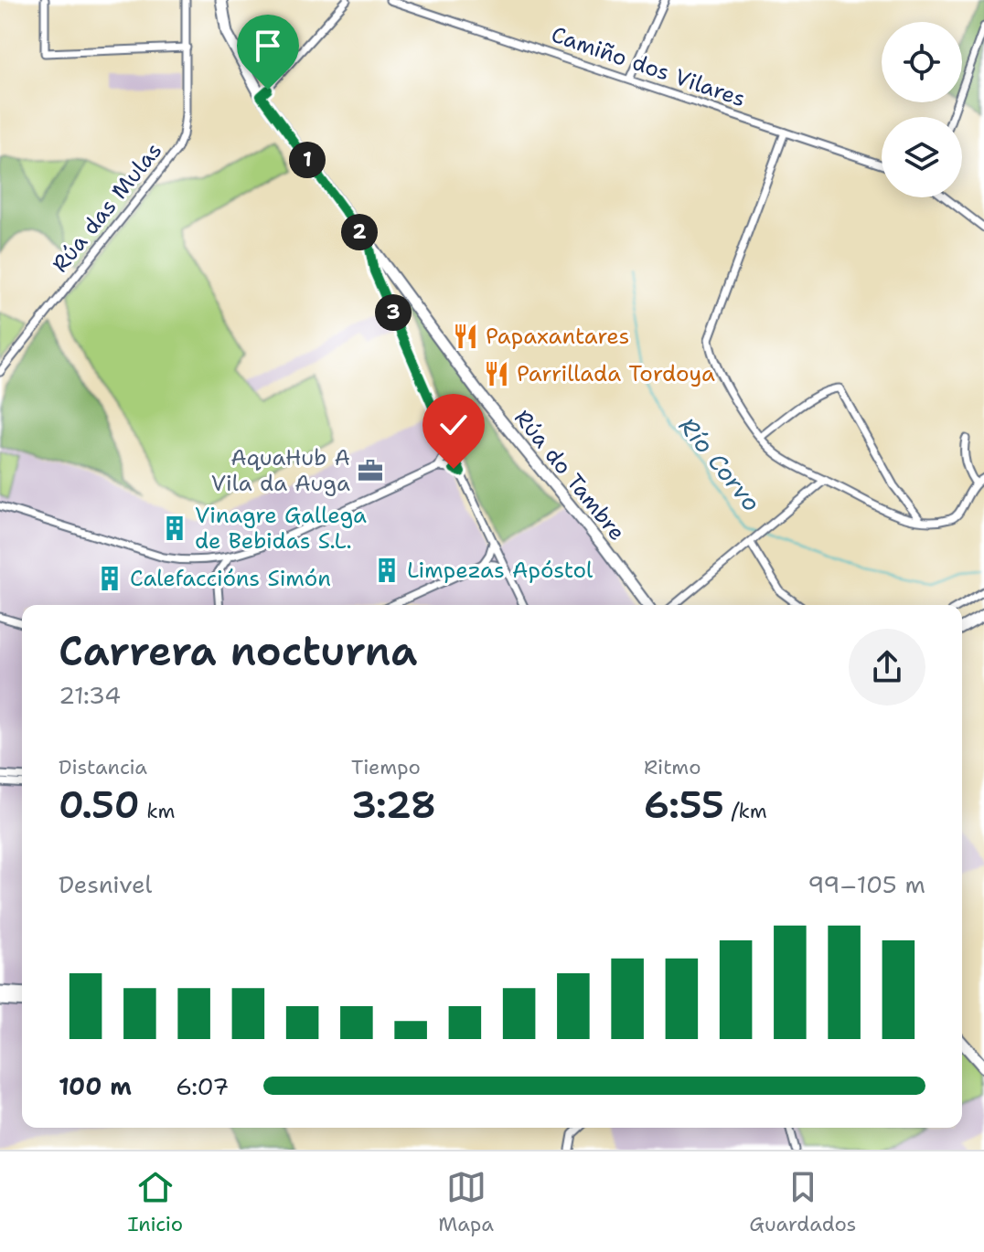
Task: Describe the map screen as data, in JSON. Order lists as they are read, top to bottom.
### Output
{
  "streets": {
    "main road": ["Rúa do Tambre"],
    "street": ["Camiño dos Vilares", "Rúa das Mulas"]
  },
  "water": ["Río Corvo"],
  "places": {
    "restaurant": ["Papaxantares", "Parrillada Tordoya"],
    "office": ["AquaHub A Vila da Auga"],
    "building": ["Vinagre Gallega de Bebidas S.L.", "Limpezas Apóstol", "Calefaccións Simón"]
  },
  "page": {
    "pins": ["1", "2", "3"],
    "heading": ["Carrera nocturna", "21:34"],
    "stats": [
      ["Distancia", "0.50 km"],
      ["Tiempo", "3:28"],
      ["Ritmo", "6:55 /km"]
    ],
    "chart": ["Desnivel", "99–105 m"],
    "list": [
      {
        "name": "100 m",
        "note": "6:07"
      }
    ],
    "tabs": ["Inicio", "Mapa", "Guardados"]
  }
}
